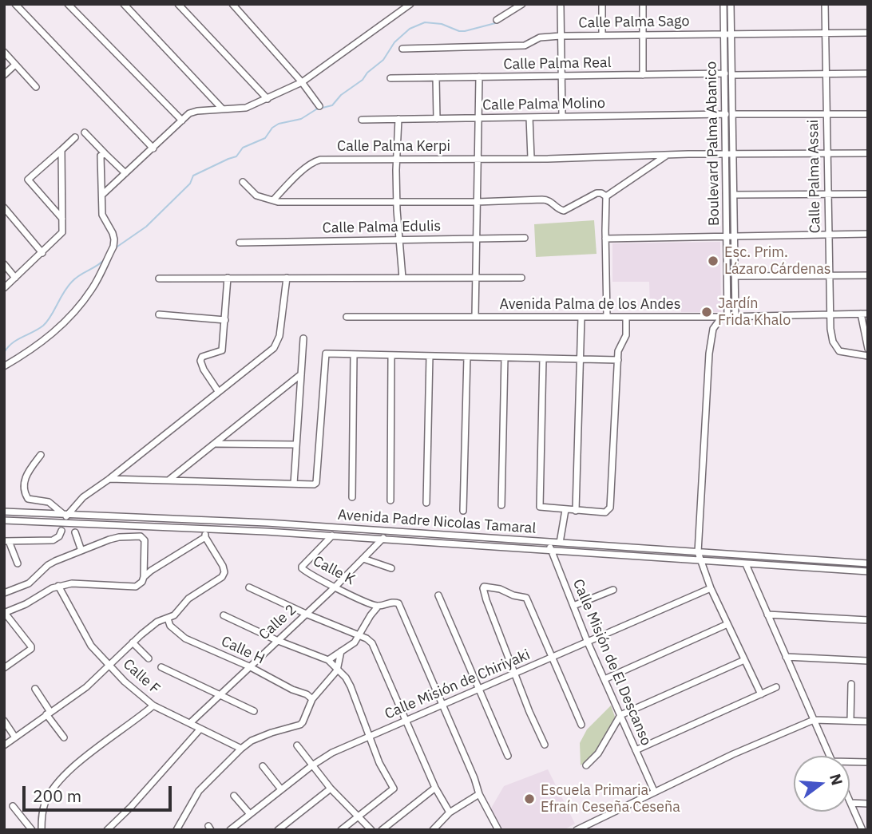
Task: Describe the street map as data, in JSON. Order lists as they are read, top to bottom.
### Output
{
  "streets": {
    "street": [
      "Calle Palma Sago",
      "Calle Palma Real",
      "Calle Palma Molino",
      "Boulevard Palma Abanico",
      "Calle Palma Kerpi",
      "Calle Palma Assai",
      "Calle Palma Edulis",
      "Avenida Palma de los Andes",
      "Avenida Padre Nicolas Tamaral",
      "Calle K",
      "Calle 2",
      "Calle H",
      "Calle Misión de El Descanso",
      "Calle F",
      "Calle Misión de Chiriyaki"
    ]
  },
  "crossings": [
    ["Calle Palma Sago", "Boulevard Palma Abanico"],
    ["Calle Palma Sago", "Calle Palma Assai"],
    ["Calle Palma Real", "Boulevard Palma Abanico"],
    ["Calle Palma Molino", "Boulevard Palma Abanico"],
    ["Boulevard Palma Abanico", "Calle Palma Kerpi"],
    ["Boulevard Palma Abanico", "Avenida Palma de los Andes"],
    ["Boulevard Palma Abanico", "Avenida Padre Nicolas Tamaral"],
    ["Boulevard Palma Abanico", "Calle Misión de Chiriyaki"],
    ["Calle Palma Assai", "Avenida Palma de los Andes"],
    ["Avenida Padre Nicolas Tamaral", "Calle K"],
    ["Avenida Padre Nicolas Tamaral", "Calle 2"],
    ["Avenida Padre Nicolas Tamaral", "Calle Misión de El Descanso"],
    ["Calle K", "Calle 2"],
    ["Calle 2", "Calle H"],
    ["Calle 2", "Calle F"],
    ["Calle Misión de El Descanso", "Calle Misión de Chiriyaki"]
  ],
  "places": ["Esc. Prim. Lázaro Cárdenas", "Jardín Frida Khalo", "Escuela Primaria Efraín Ceseña Ceseña"],
  "scale_bar": "200 m",
  "north": "right"
}
